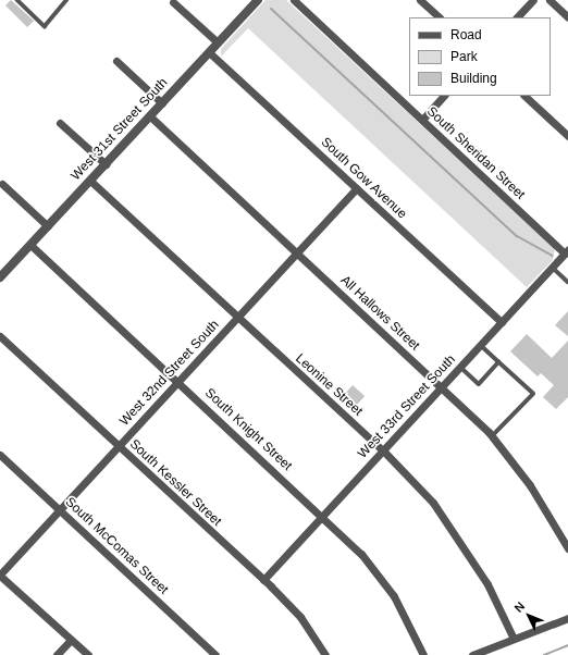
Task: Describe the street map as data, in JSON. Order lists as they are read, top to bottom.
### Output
{
  "streets": {
    "street": [
      "West 31st Street South",
      "South Sheridan Street",
      "South Gow Avenue",
      "All Hallows Street",
      "West 32nd Street South",
      "Leonine Street",
      "West 33rd Street South",
      "South Knight Street",
      "South Kessler Street",
      "South McComas Street"
    ]
  },
  "crossings": [
    ["West 31st Street South", "South Gow Avenue"],
    ["West 31st Street South", "All Hallows Street"],
    ["West 31st Street South", "Leonine Street"],
    ["West 31st Street South", "South Knight Street"],
    ["South Sheridan Street", "West 33rd Street South"],
    ["South Gow Avenue", "West 32nd Street South"],
    ["South Gow Avenue", "West 33rd Street South"],
    ["All Hallows Street", "West 32nd Street South"],
    ["All Hallows Street", "West 33rd Street South"],
    ["West 32nd Street South", "Leonine Street"],
    ["West 32nd Street South", "South Knight Street"],
    ["West 32nd Street South", "South Kessler Street"],
    ["West 32nd Street South", "South McComas Street"],
    ["Leonine Street", "West 33rd Street South"],
    ["West 33rd Street South", "South Knight Street"],
    ["West 33rd Street South", "South Kessler Street"]
  ],
  "legend": ["Road", "Park", "Building"],
  "north": "top left"
}
